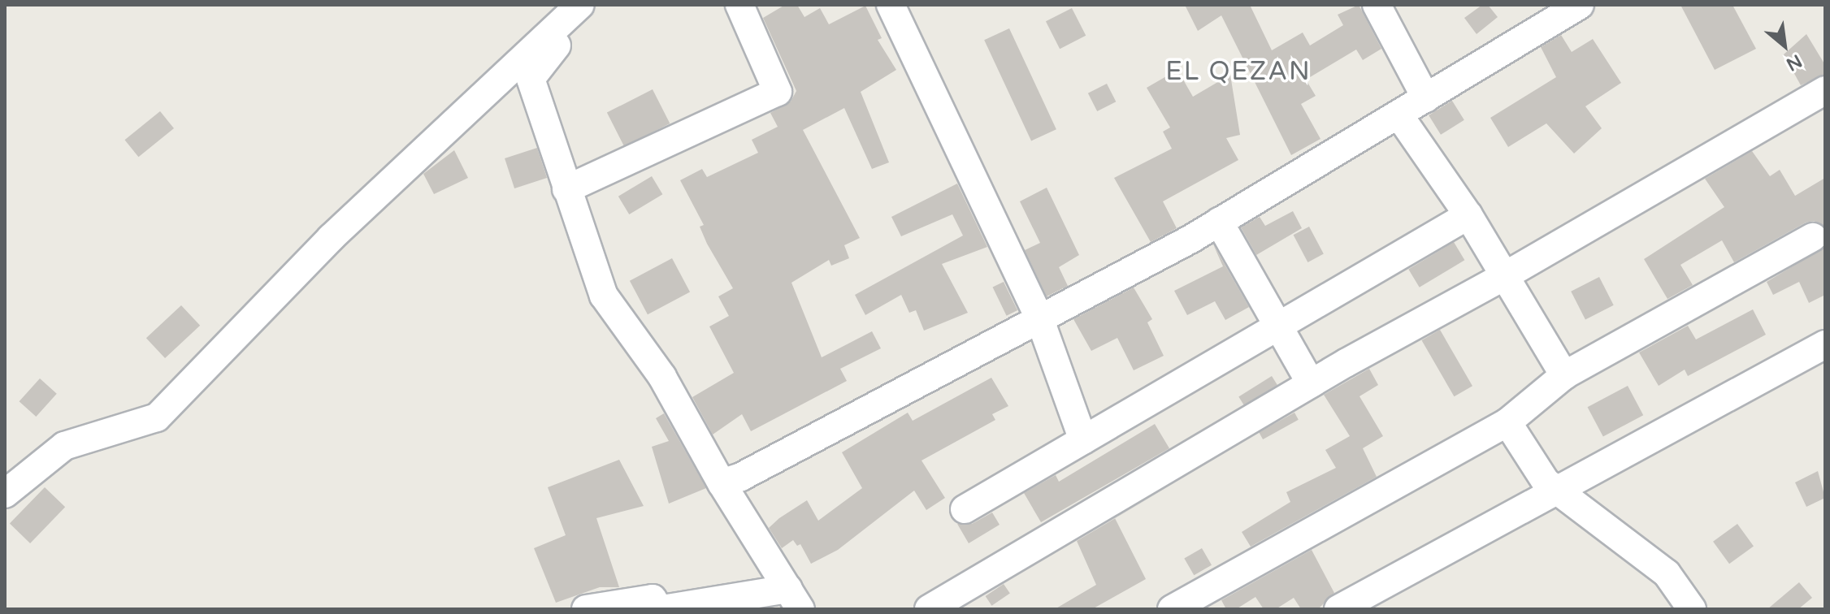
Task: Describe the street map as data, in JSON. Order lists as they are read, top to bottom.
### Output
{
  "districts": ["EL QEZAN"],
  "north": "bottom right"
}
